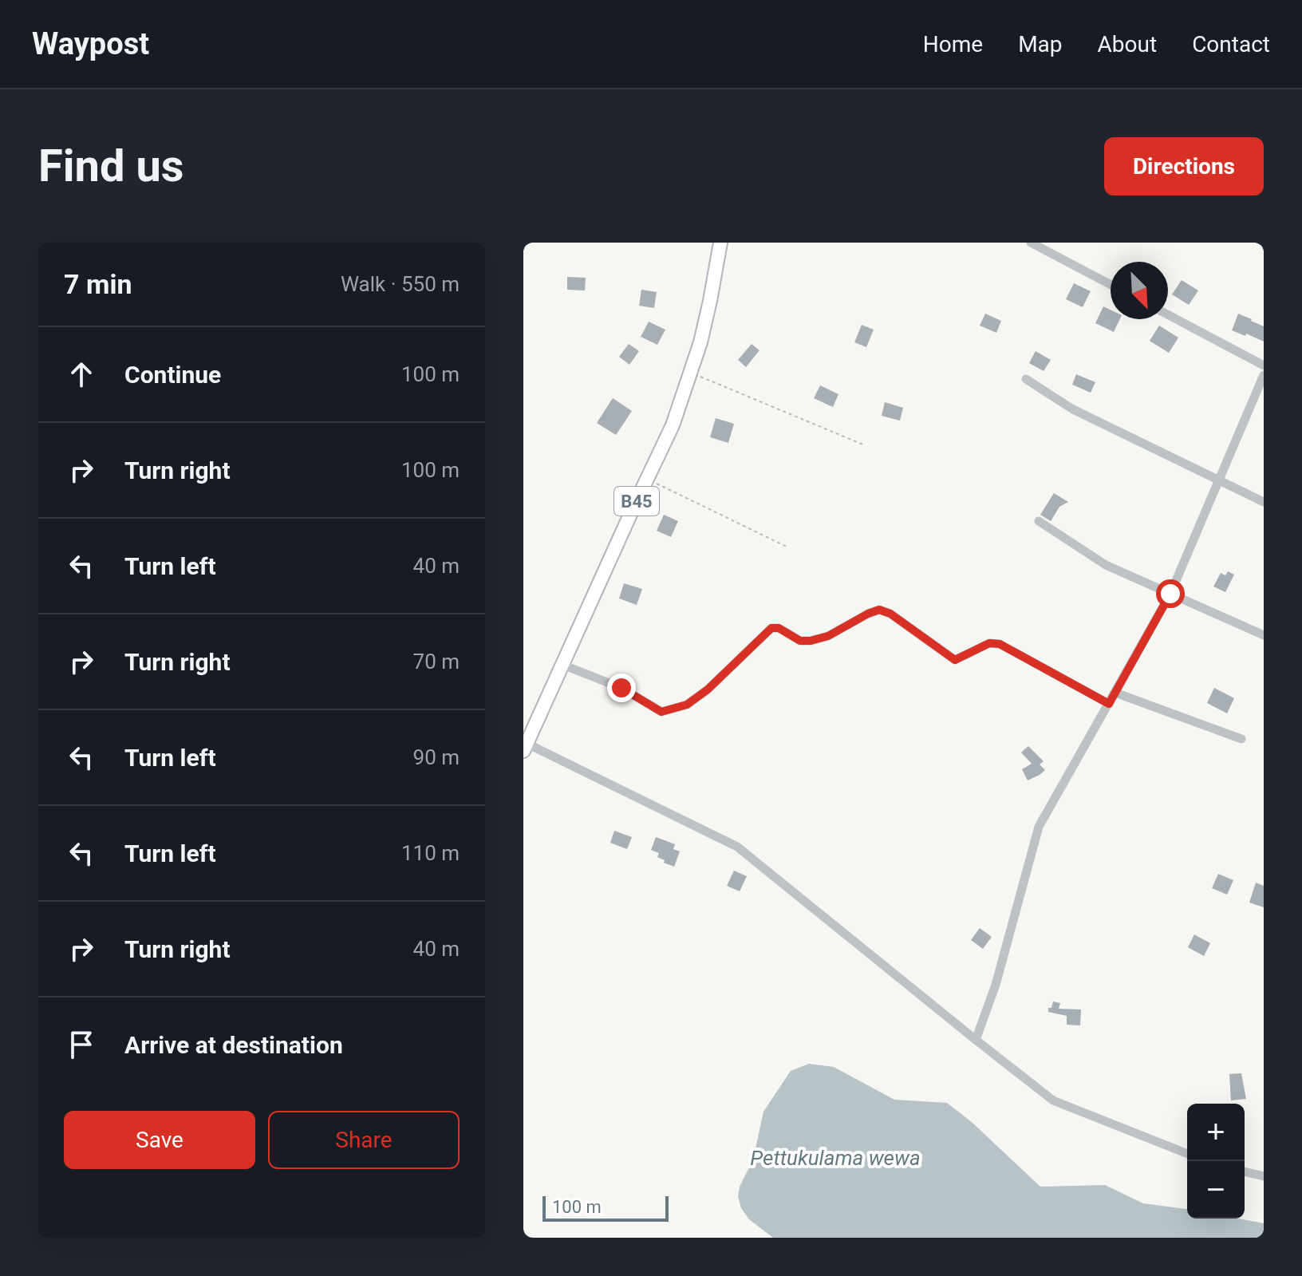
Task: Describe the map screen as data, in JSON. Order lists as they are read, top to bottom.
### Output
{
  "streets": {
    "main road": ["B45"]
  },
  "water": ["Pettukulama wewa"],
  "scale_bar": "100 m",
  "north": "bottom right",
  "page": {
    "header": "Waypost",
    "nav": [
      "Home",
      "Map",
      "About",
      "Contact"
    ],
    "buttons": [
      "Directions",
      ["Save", "Share"]
    ],
    "title": "Find us",
    "heading": ["7 min", "Walk · 550 m"],
    "list": [
      ["Continue", "100 m"],
      ["Turn right", "100 m"],
      ["Turn left", "40 m"],
      ["Turn right", "70 m"],
      ["Turn left", "90 m"],
      ["Turn left", "110 m"],
      ["Turn right", "40 m"],
      "Arrive at destination"
    ],
    "map_buttons": ["+", "−"],
    "scale": "100 m"
  }
}
